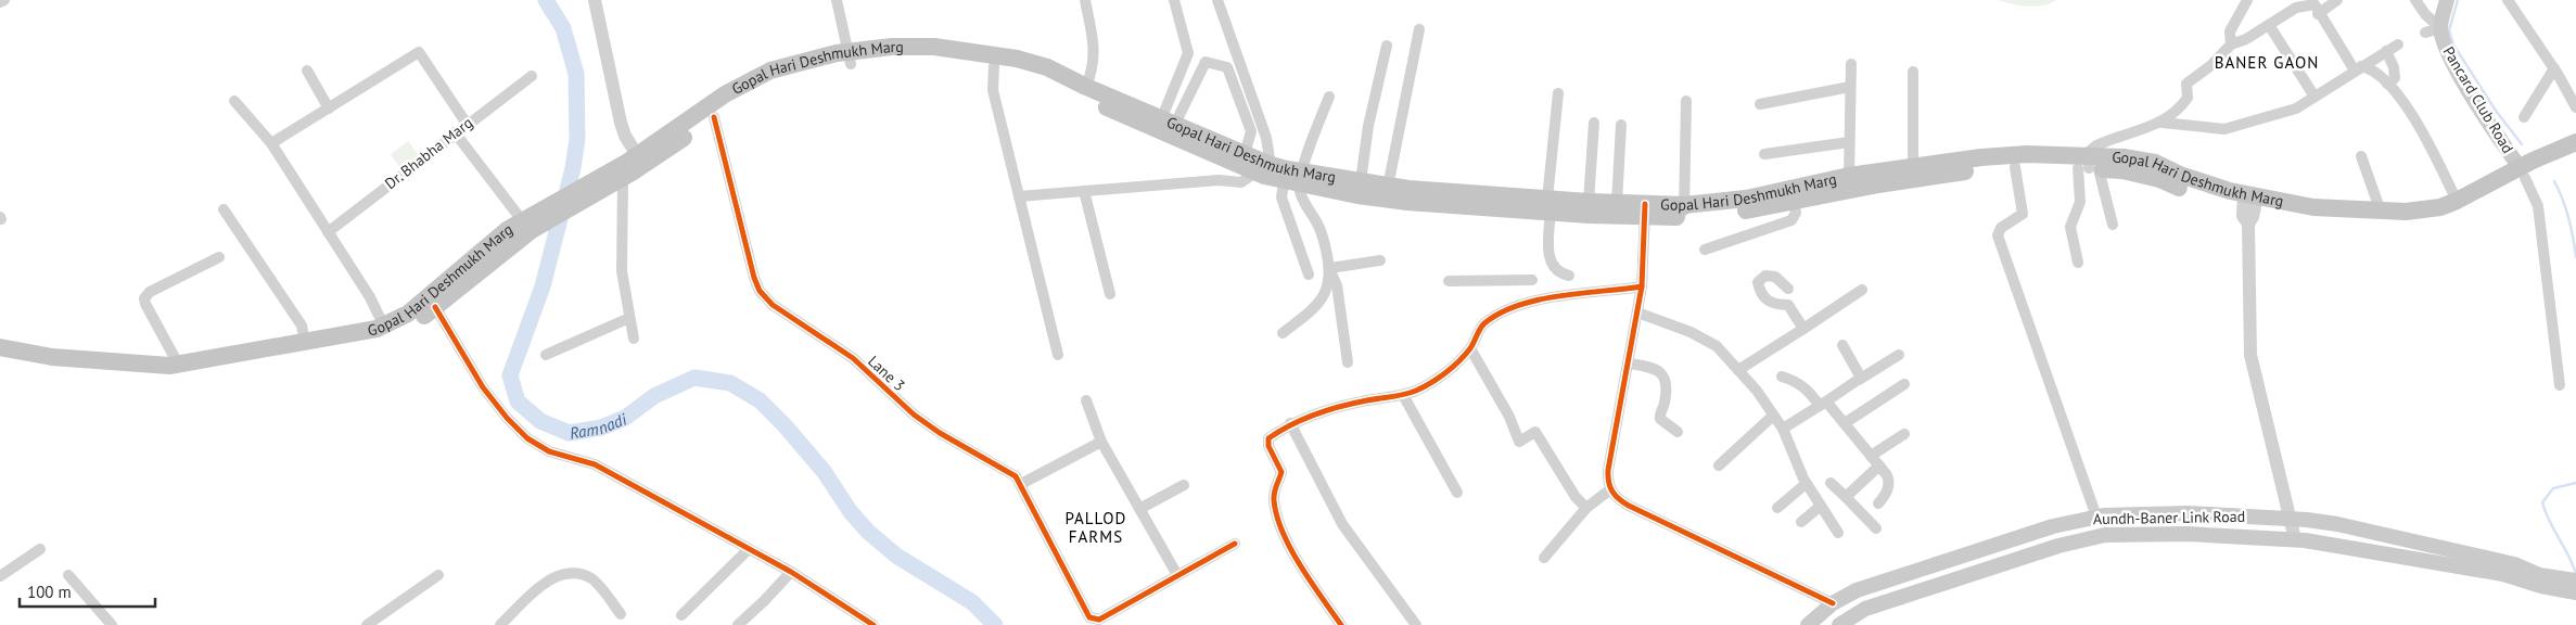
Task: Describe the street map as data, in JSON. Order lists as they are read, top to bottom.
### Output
{
  "streets": {
    "main road": ["Gopal Hari Deshmukh Marg", "Pancard Club Road", "Aundh-Baner Link Road"],
    "street": ["Dr. Bhabha Marg", "Lane 3"]
  },
  "crossings": [
    ["Gopal Hari Deshmukh Marg", "Pancard Club Road"],
    ["Gopal Hari Deshmukh Marg", "Lane 3"]
  ],
  "districts": ["BANER GAON", "PALLOD FARMS"],
  "water": ["Ramnadi"],
  "scale_bar": "100 m"
}
